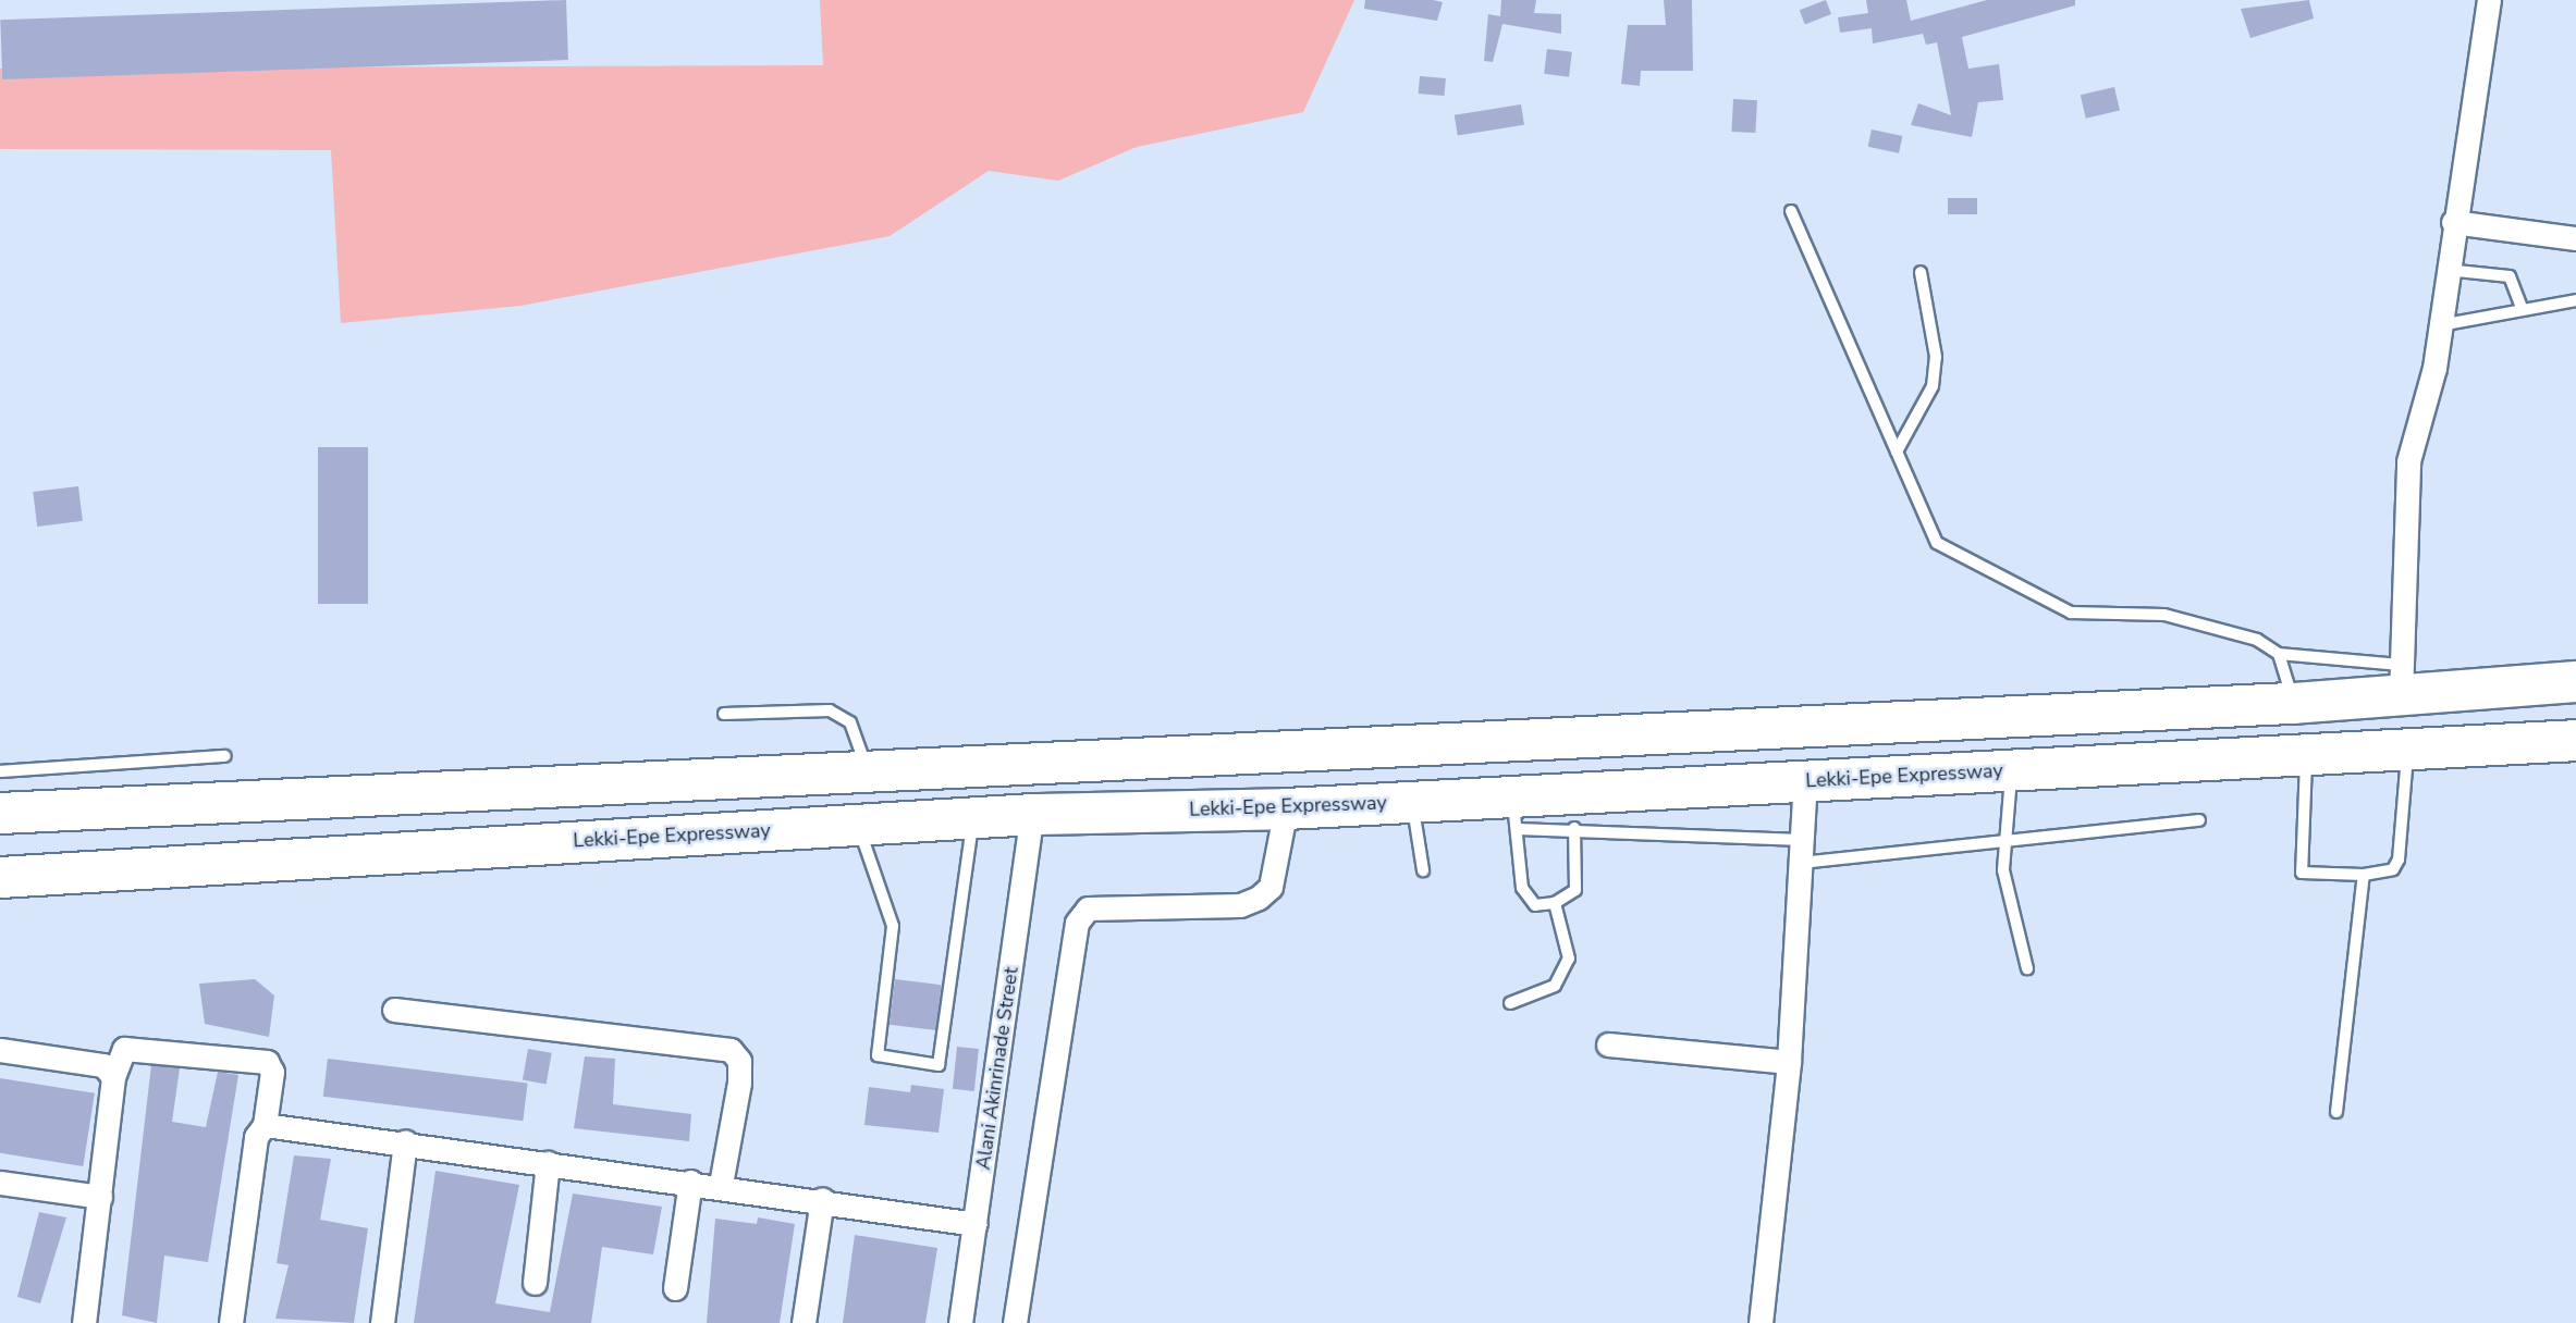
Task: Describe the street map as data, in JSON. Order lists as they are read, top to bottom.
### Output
{
  "streets": {
    "highway": ["Lekki-Epe Expressway"],
    "street": ["Alani Akinrinade Street"]
  },
  "crossings": [
    ["Lekki-Epe Expressway", "Alani Akinrinade Street"]
  ]
}
